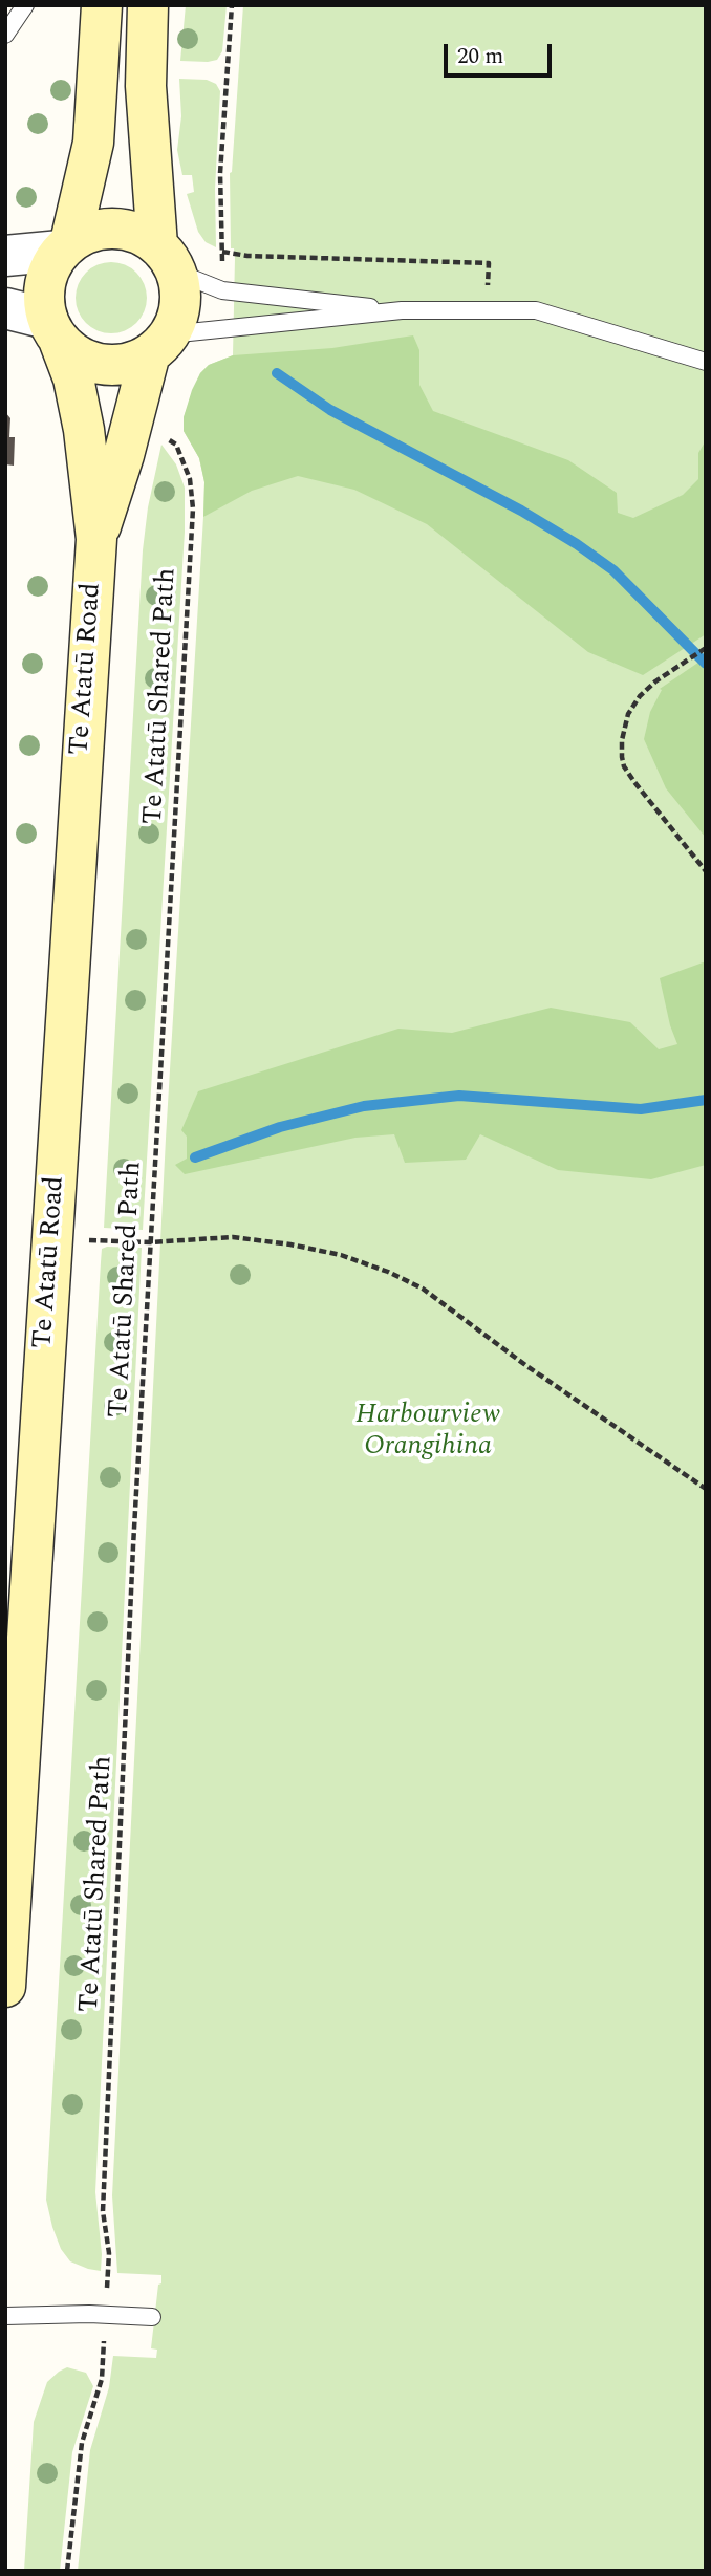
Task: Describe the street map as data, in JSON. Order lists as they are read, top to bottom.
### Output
{
  "streets": {
    "main road": ["Te Atatū Road"],
    "path": ["Te Atatū Shared Path"]
  },
  "parks": ["Harbourview Orangihina"],
  "scale_bar": "20 m"
}
